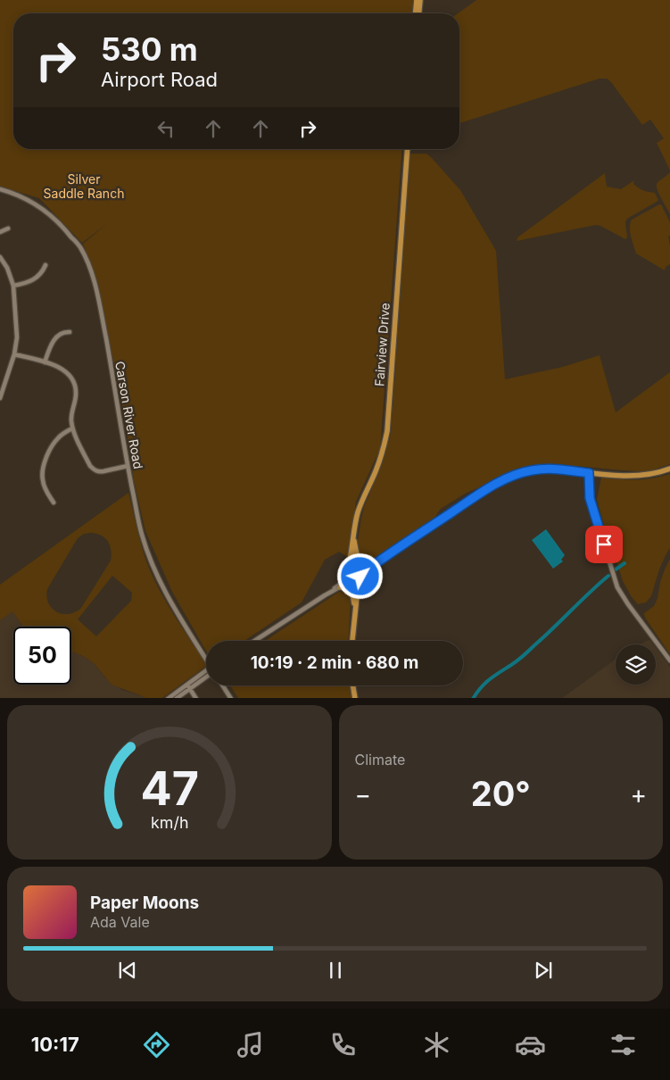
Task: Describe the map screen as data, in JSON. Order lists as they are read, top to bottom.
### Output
{
  "streets": {
    "main road": ["Fairview Drive"],
    "street": ["Carson River Road"]
  },
  "parks": ["Silver Saddle Ranch"],
  "page": {
    "turn": ["530 m", "Airport Road"],
    "limit": "50",
    "trip": "10:19 · 2 min · 680 m",
    "tile": "Climate",
    "heat": ["−", "20°", "+"],
    "song": ["Paper Moons", "Ada Vale"],
    "tabs": "10:17",
    "gauge": ["47", "km/h"]
  }
}
